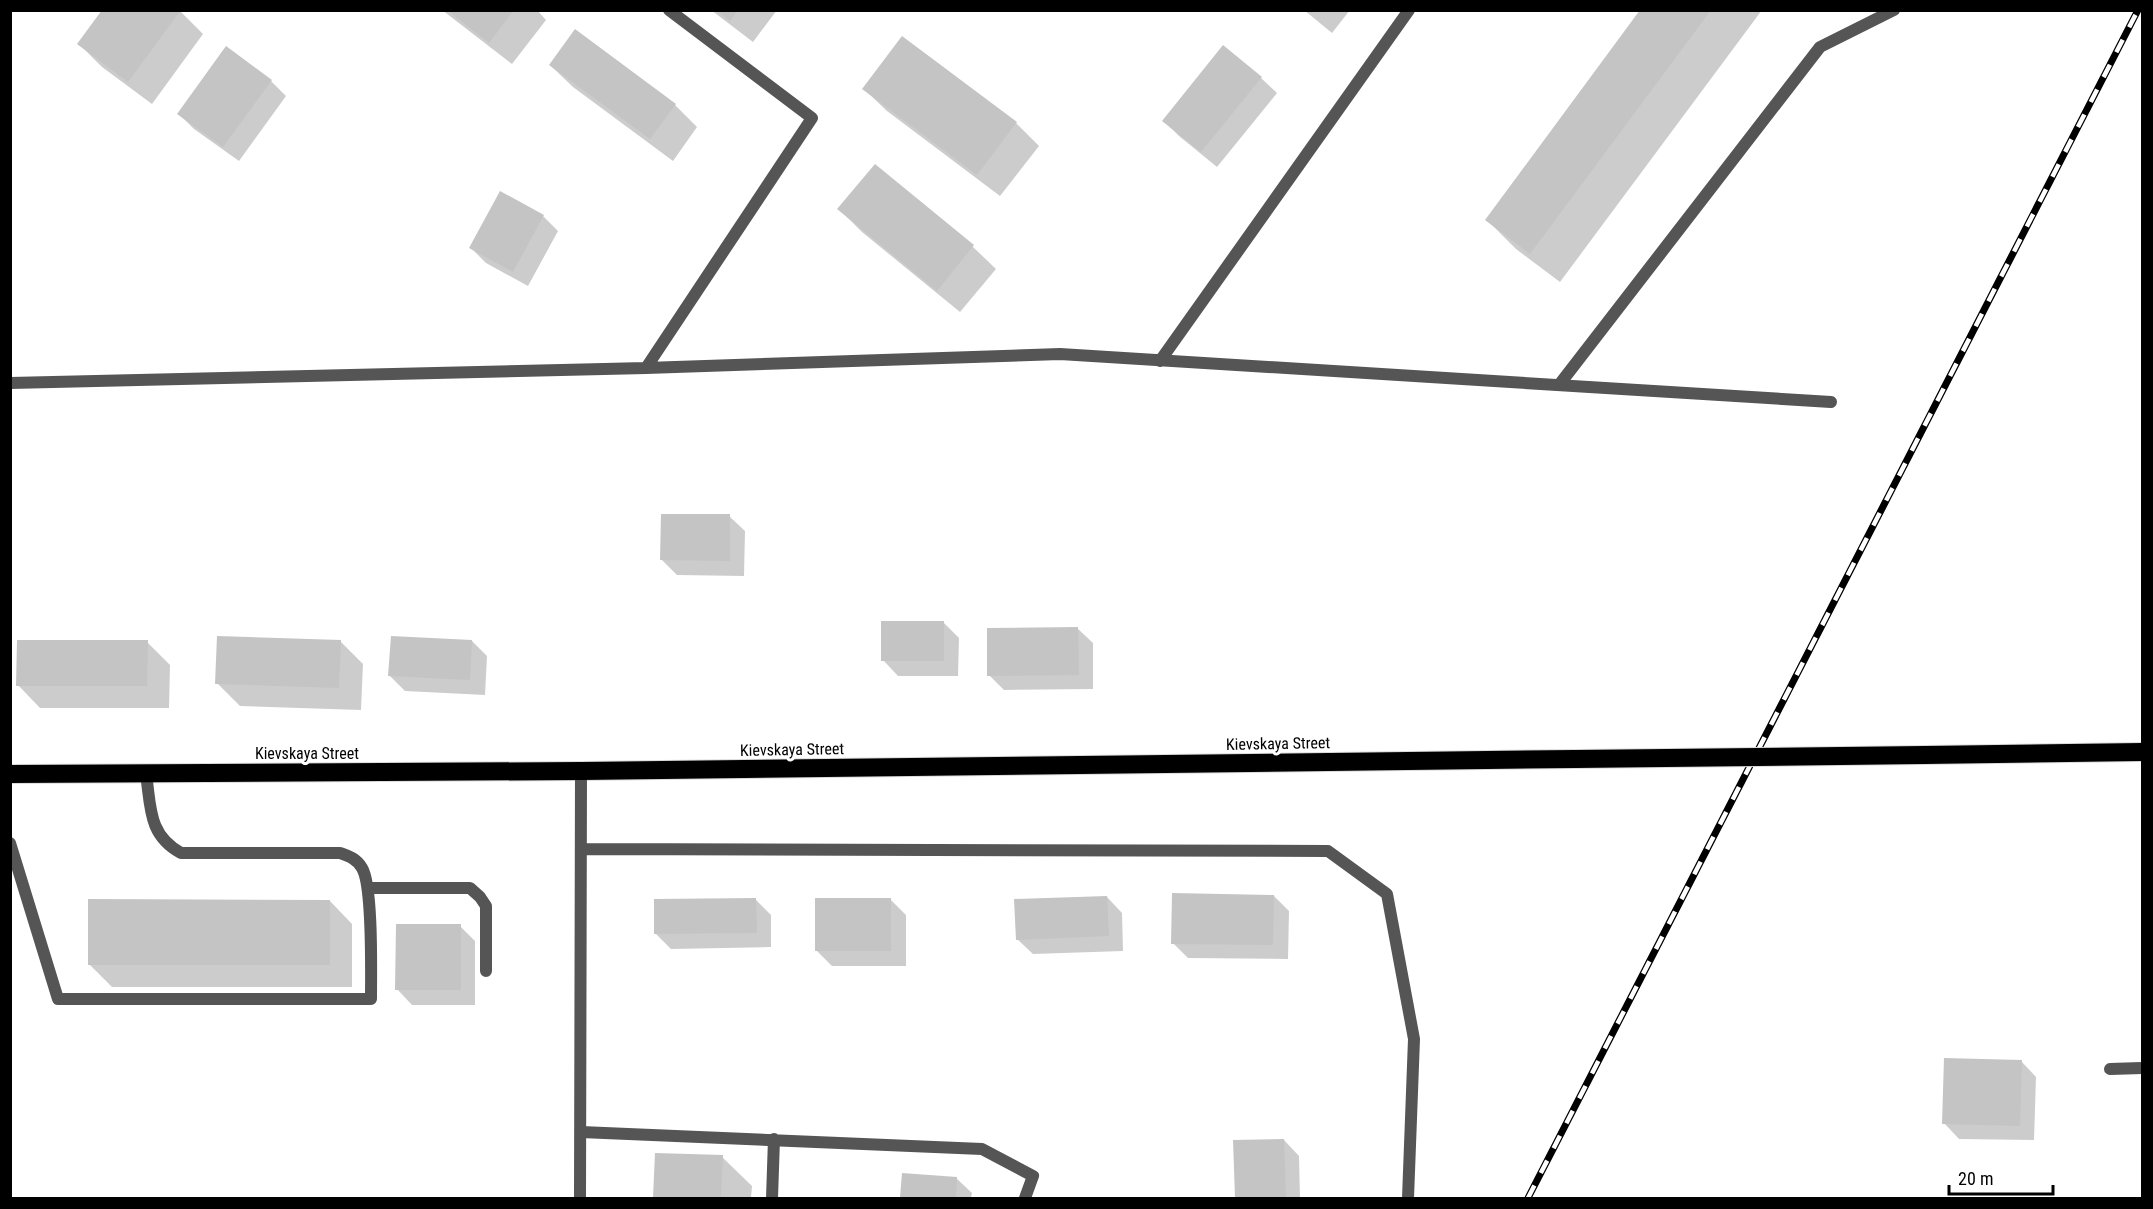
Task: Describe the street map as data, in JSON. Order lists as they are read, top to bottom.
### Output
{
  "streets": {
    "highway": ["Kievskaya Street"]
  },
  "scale_bar": "20 m"
}
